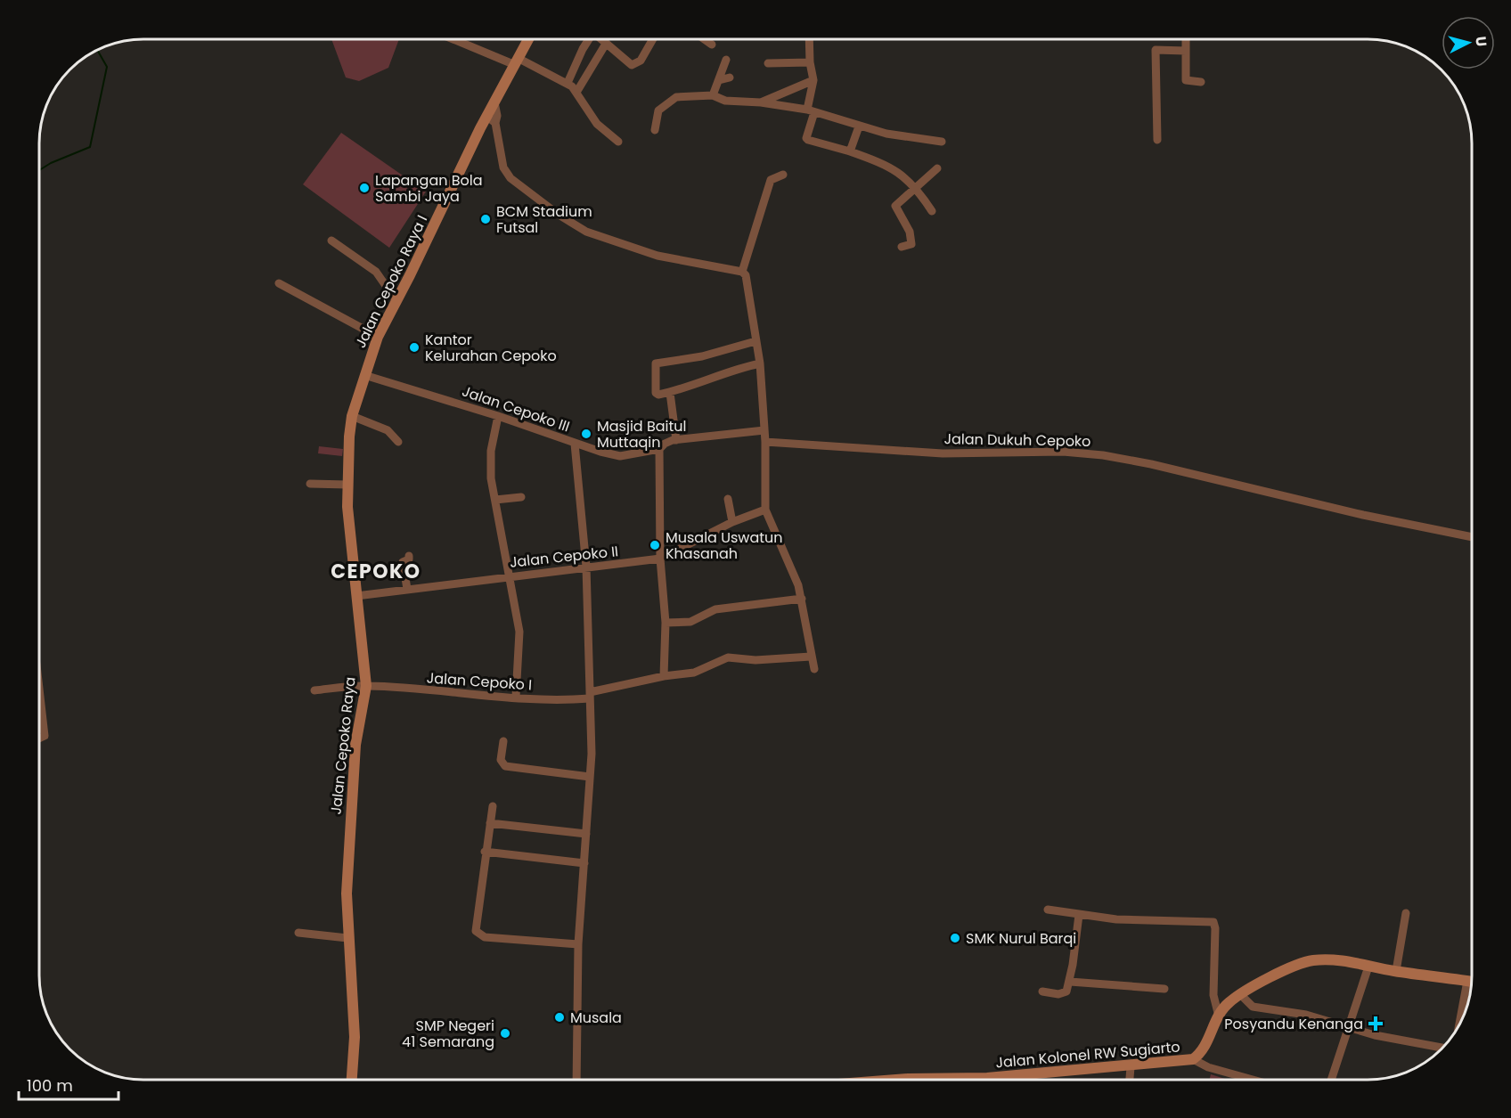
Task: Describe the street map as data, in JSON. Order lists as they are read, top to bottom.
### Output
{
  "streets": {
    "main road": ["Jalan Cepoko Raya I", "Jalan Cepoko Raya", "Jalan Kolonel RW Sugiarto"],
    "street": [
      "Jalan Cepoko III",
      "Jalan Dukuh Cepoko",
      "Jalan Cepoko II",
      "Jalan Cepoko I"
    ]
  },
  "crossings": [
    ["Jalan Cepoko Raya I", "Jalan Cepoko III"],
    ["Jalan Cepoko Raya I", "Jalan Cepoko Raya"],
    ["Jalan Cepoko III", "Jalan Cepoko Raya"],
    ["Jalan Cepoko II", "Jalan Cepoko Raya"],
    ["Jalan Cepoko I", "Jalan Cepoko Raya"]
  ],
  "districts": ["CEPOKO"],
  "places": {
    "other": [
      "Lapangan Bola Sambi Jaya",
      "BCM Stadium Futsal",
      "Kantor Kelurahan Cepoko",
      "Masjid Baitul Muttaqin",
      "Musala Uswatun Khasanah",
      "SMK Nurul Barqi",
      "Musala",
      "SMP Negeri 41 Semarang"
    ],
    "health": ["Posyandu Kenanga"]
  },
  "scale_bar": "100 m",
  "north": "right"
}
